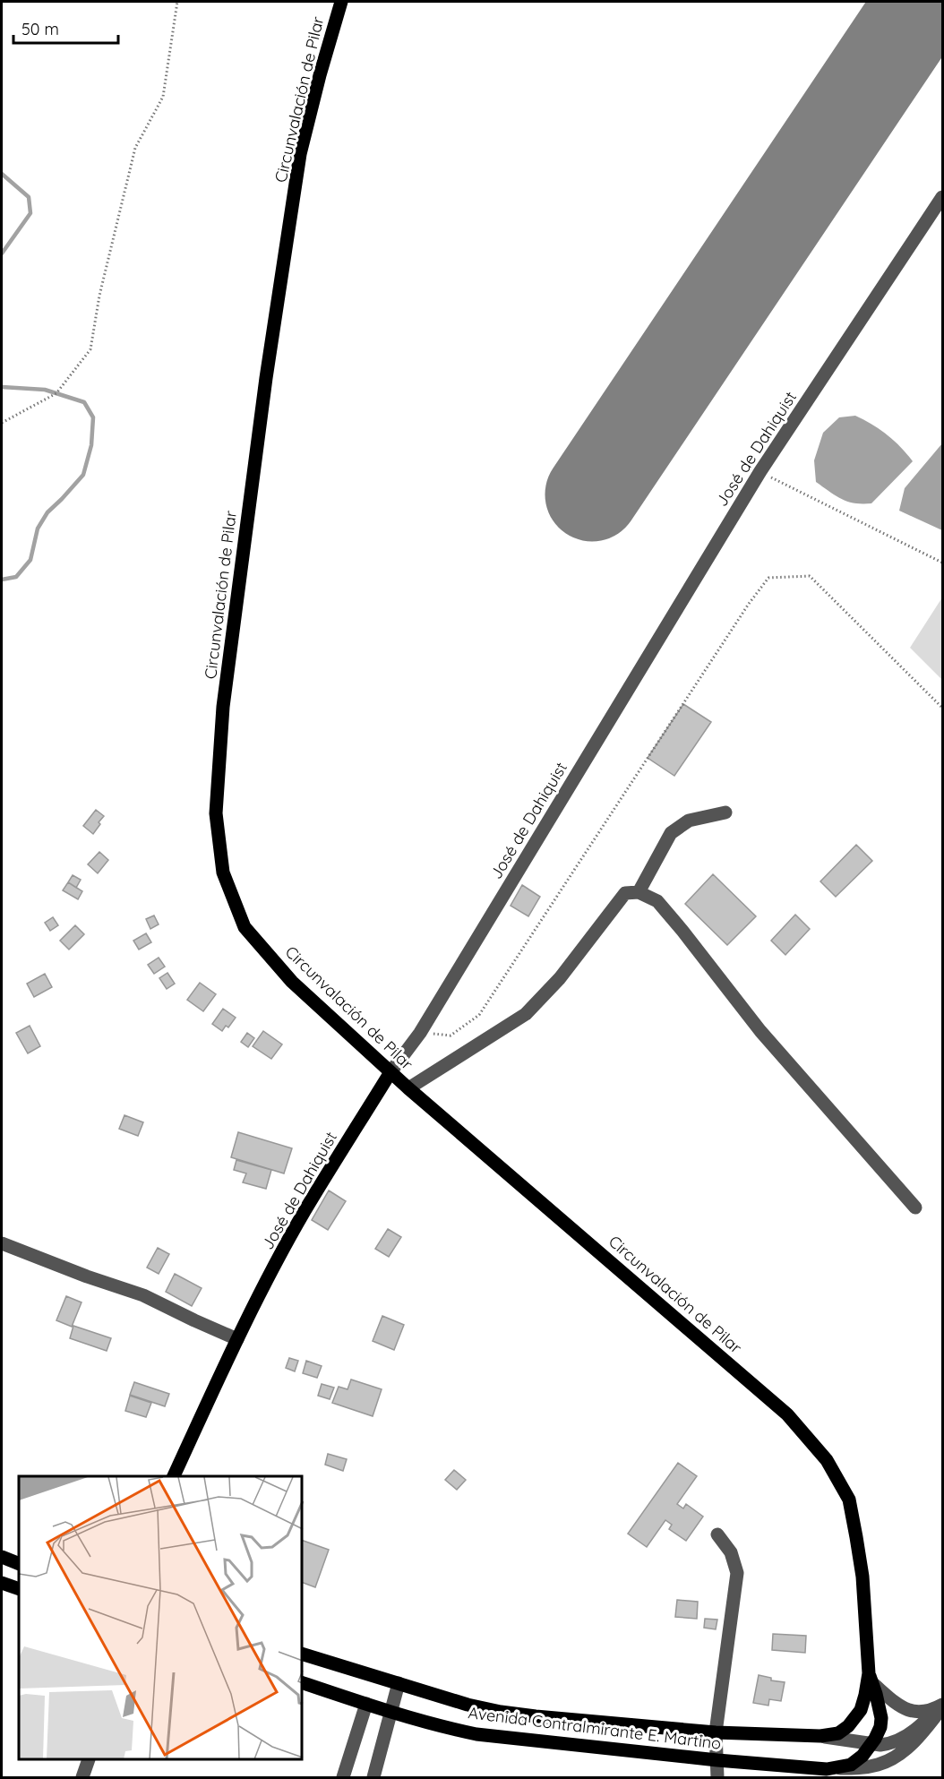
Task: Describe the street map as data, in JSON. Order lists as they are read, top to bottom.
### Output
{
  "streets": {
    "main road": ["Circunvalación de Pilar", "José de Dahiquist", "Avenida Contralmirante E. Martino"]
  },
  "crossings": [
    ["Circunvalación de Pilar", "José de Dahiquist"],
    ["Circunvalación de Pilar", "Avenida Contralmirante E. Martino"]
  ],
  "scale_bar": "50 m"
}
